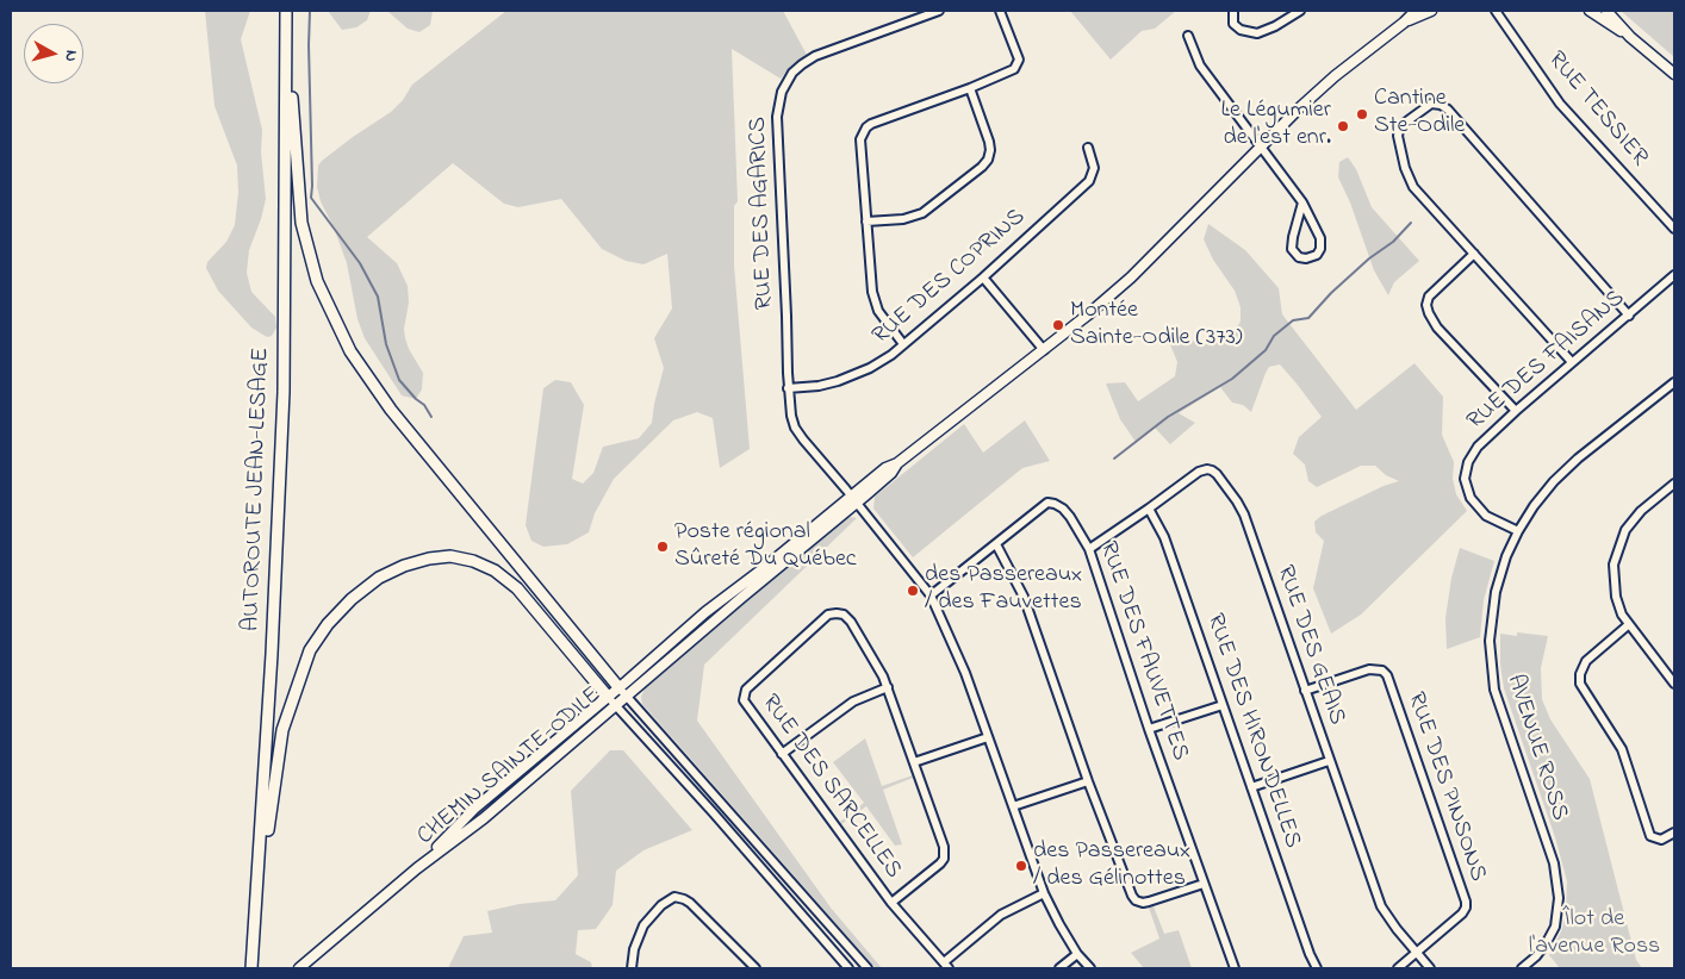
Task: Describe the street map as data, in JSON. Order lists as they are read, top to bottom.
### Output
{
  "streets": {
    "highway": ["AUTOROUTE JEAN-LESAGE"],
    "main road": ["CHEMIN SAINTE-ODILE"],
    "street": [
      "RUE TESSIER",
      "RUE DES AGARICS",
      "RUE DES COPRINS",
      "RUE DES FAISANS",
      "RUE DES GEAIS",
      "RUE DES FAUVETTES",
      "RUE DES HIRONDELLES",
      "AVENUE ROSS",
      "RUE DES SARCELLES",
      "RUE DES PINSONS"
    ]
  },
  "crossings": [
    ["RUE DES AGARICS", "RUE DES COPRINS"],
    ["RUE DES AGARICS", "RUE DES FAUVETTES"],
    ["RUE DES AGARICS", "CHEMIN SAINTE-ODILE"],
    ["RUE DES FAISANS", "AVENUE ROSS"],
    ["RUE DES GEAIS", "RUE DES FAUVETTES"],
    ["RUE DES GEAIS", "RUE DES HIRONDELLES"],
    ["RUE DES GEAIS", "RUE DES PINSONS"]
  ],
  "parks": ["Îlot de l'avenue Ross"],
  "places": [
    "Cantine Ste-Odile",
    "Le Légumier de l'est enr.",
    "Montée Sainte-Odile (373)",
    "Poste régional Sûreté Du Québec",
    "des Passereaux / des Fauvettes",
    "des Passereaux / des Gélinottes"
  ],
  "north": "right"
}
